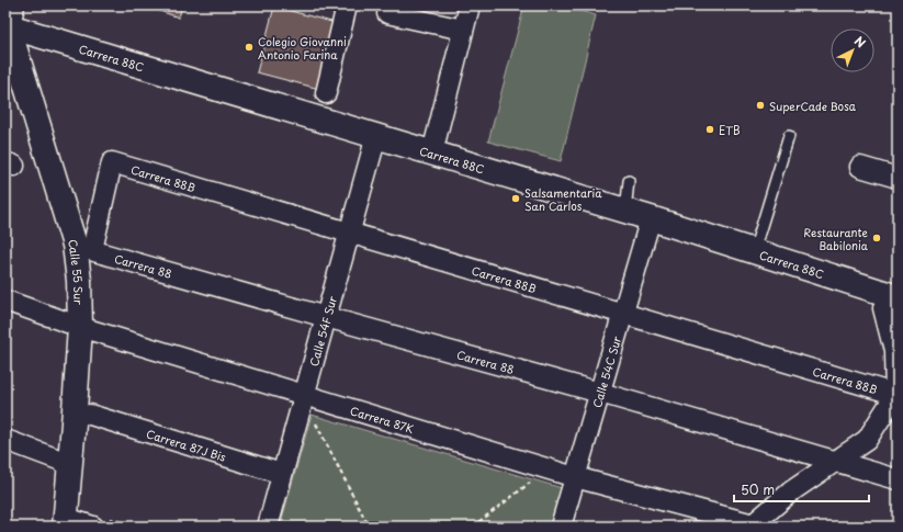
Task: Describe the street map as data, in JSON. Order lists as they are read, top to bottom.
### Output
{
  "streets": {
    "street": [
      "Carrera 88C",
      "Carrera 88B",
      "Carrera 88",
      "Calle 55 Sur",
      "Calle 54F Sur",
      "Calle 54C Sur",
      "Carrera 87K",
      "Carrera 87J Bis"
    ]
  },
  "crossings": [
    ["Carrera 88C", "Calle 55 Sur"],
    ["Carrera 88C", "Calle 54F Sur"],
    ["Carrera 88C", "Calle 54C Sur"],
    ["Carrera 88B", "Carrera 88"],
    ["Carrera 88B", "Calle 55 Sur"],
    ["Carrera 88B", "Calle 54F Sur"],
    ["Carrera 88B", "Calle 54C Sur"],
    ["Carrera 88", "Calle 55 Sur"],
    ["Carrera 88", "Calle 54F Sur"],
    ["Carrera 88", "Calle 54C Sur"],
    ["Calle 55 Sur", "Carrera 87K"],
    ["Calle 54F Sur", "Carrera 87K"],
    ["Calle 54F Sur", "Carrera 87J Bis"],
    ["Calle 54C Sur", "Carrera 87K"]
  ],
  "places": [
    "Colegio Giovanni Antonio Farina",
    "SuperCade Bosa",
    "ETB",
    "Salsamentaria San Carlos",
    "Restaurante Babilonia"
  ],
  "scale_bar": "50 m",
  "north": "top right"
}
